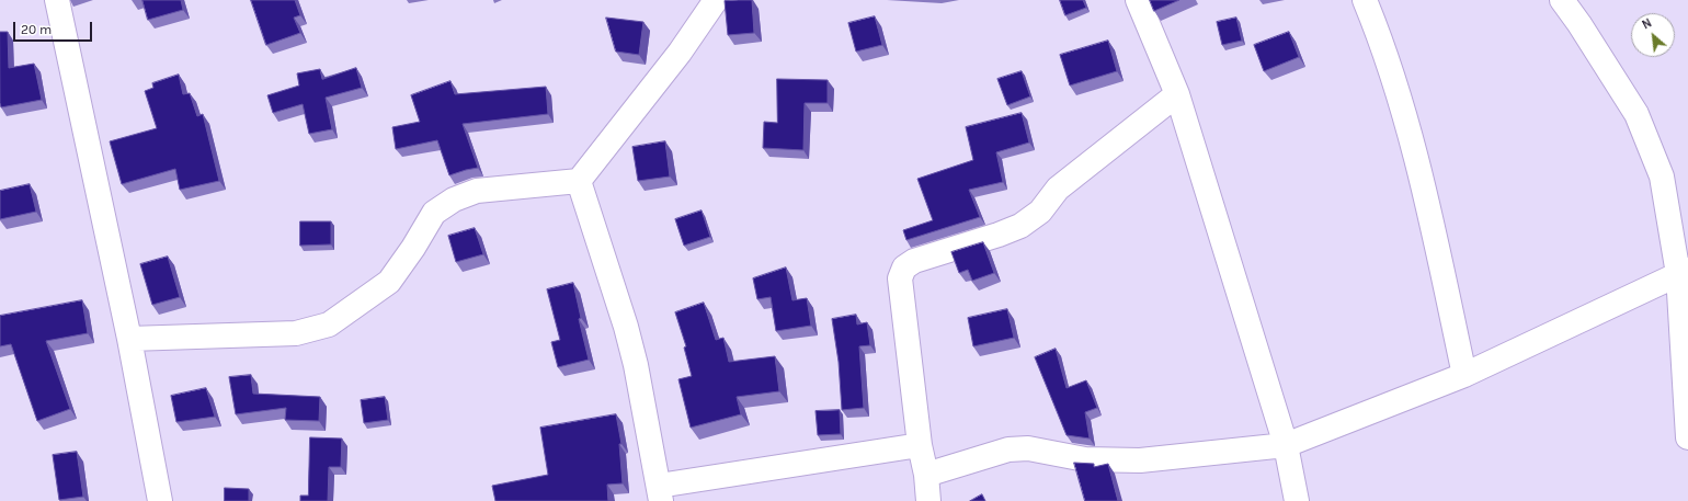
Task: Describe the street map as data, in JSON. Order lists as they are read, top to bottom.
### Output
{
  "scale_bar": "20 m",
  "north": "top left"
}
